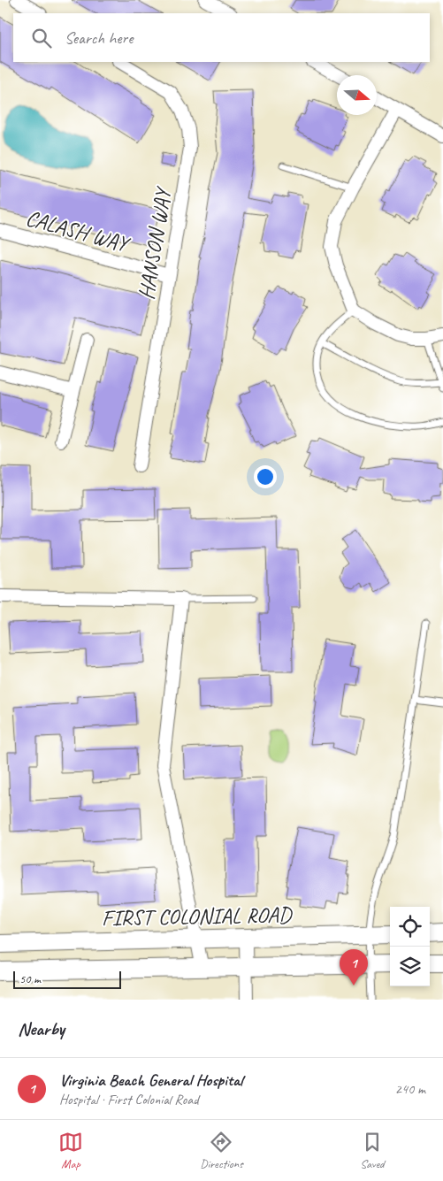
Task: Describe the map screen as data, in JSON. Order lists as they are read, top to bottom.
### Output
{
  "streets": {
    "main road": ["FIRST COLONIAL ROAD"],
    "street": ["CALASH WAY", "HANSON WAY"]
  },
  "crossings": [
    ["CALASH WAY", "HANSON WAY"]
  ],
  "scale_bar": "50 m",
  "north": "right",
  "page": {
    "search": "Search here",
    "pins": "1",
    "scale": "50 m",
    "heading": "Nearby",
    "list": [
      {
        "mark": "1",
        "name": "Virginia Beach General Hospital",
        "note": "Hospital · First Colonial Road",
        "value": "240 m"
      }
    ],
    "nav": ["Map", "Directions", "Saved"]
  }
}
